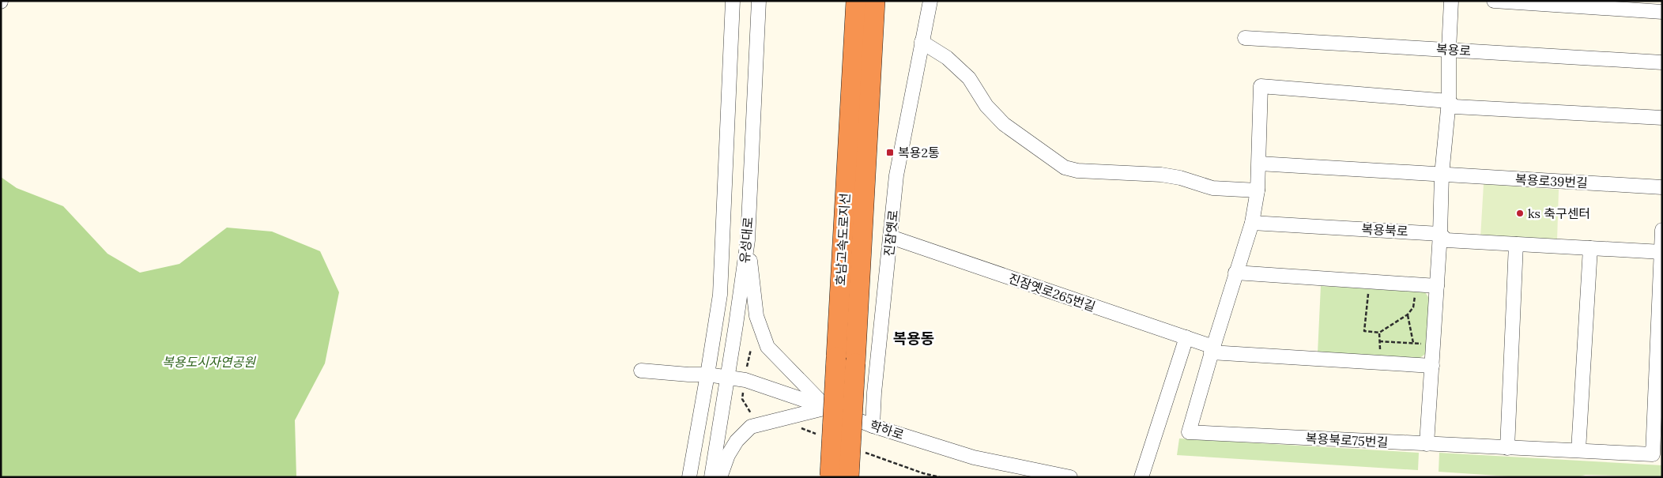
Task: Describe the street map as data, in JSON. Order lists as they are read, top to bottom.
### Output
{
  "streets": {
    "highway": ["호남고속도로지선"],
    "street": [
      "복용로",
      "복용로39번길",
      "복용북로",
      "진잠옛로",
      "유성대로",
      "진잠옛로265번길",
      "학하로",
      "복용북로75번길"
    ]
  },
  "crossings": [
    ["복용북로", "복용북로75번길"],
    ["진잠옛로", "진잠옛로265번길"],
    ["진잠옛로", "학하로"],
    ["유성대로", "학하로"],
    ["진잠옛로265번길", "복용북로75번길"]
  ],
  "districts": ["복용동"],
  "parks": ["복용도시자연공원"],
  "places": {
    "transit": ["복용2통"],
    "other": ["ks 축구센터"]
  }
}
